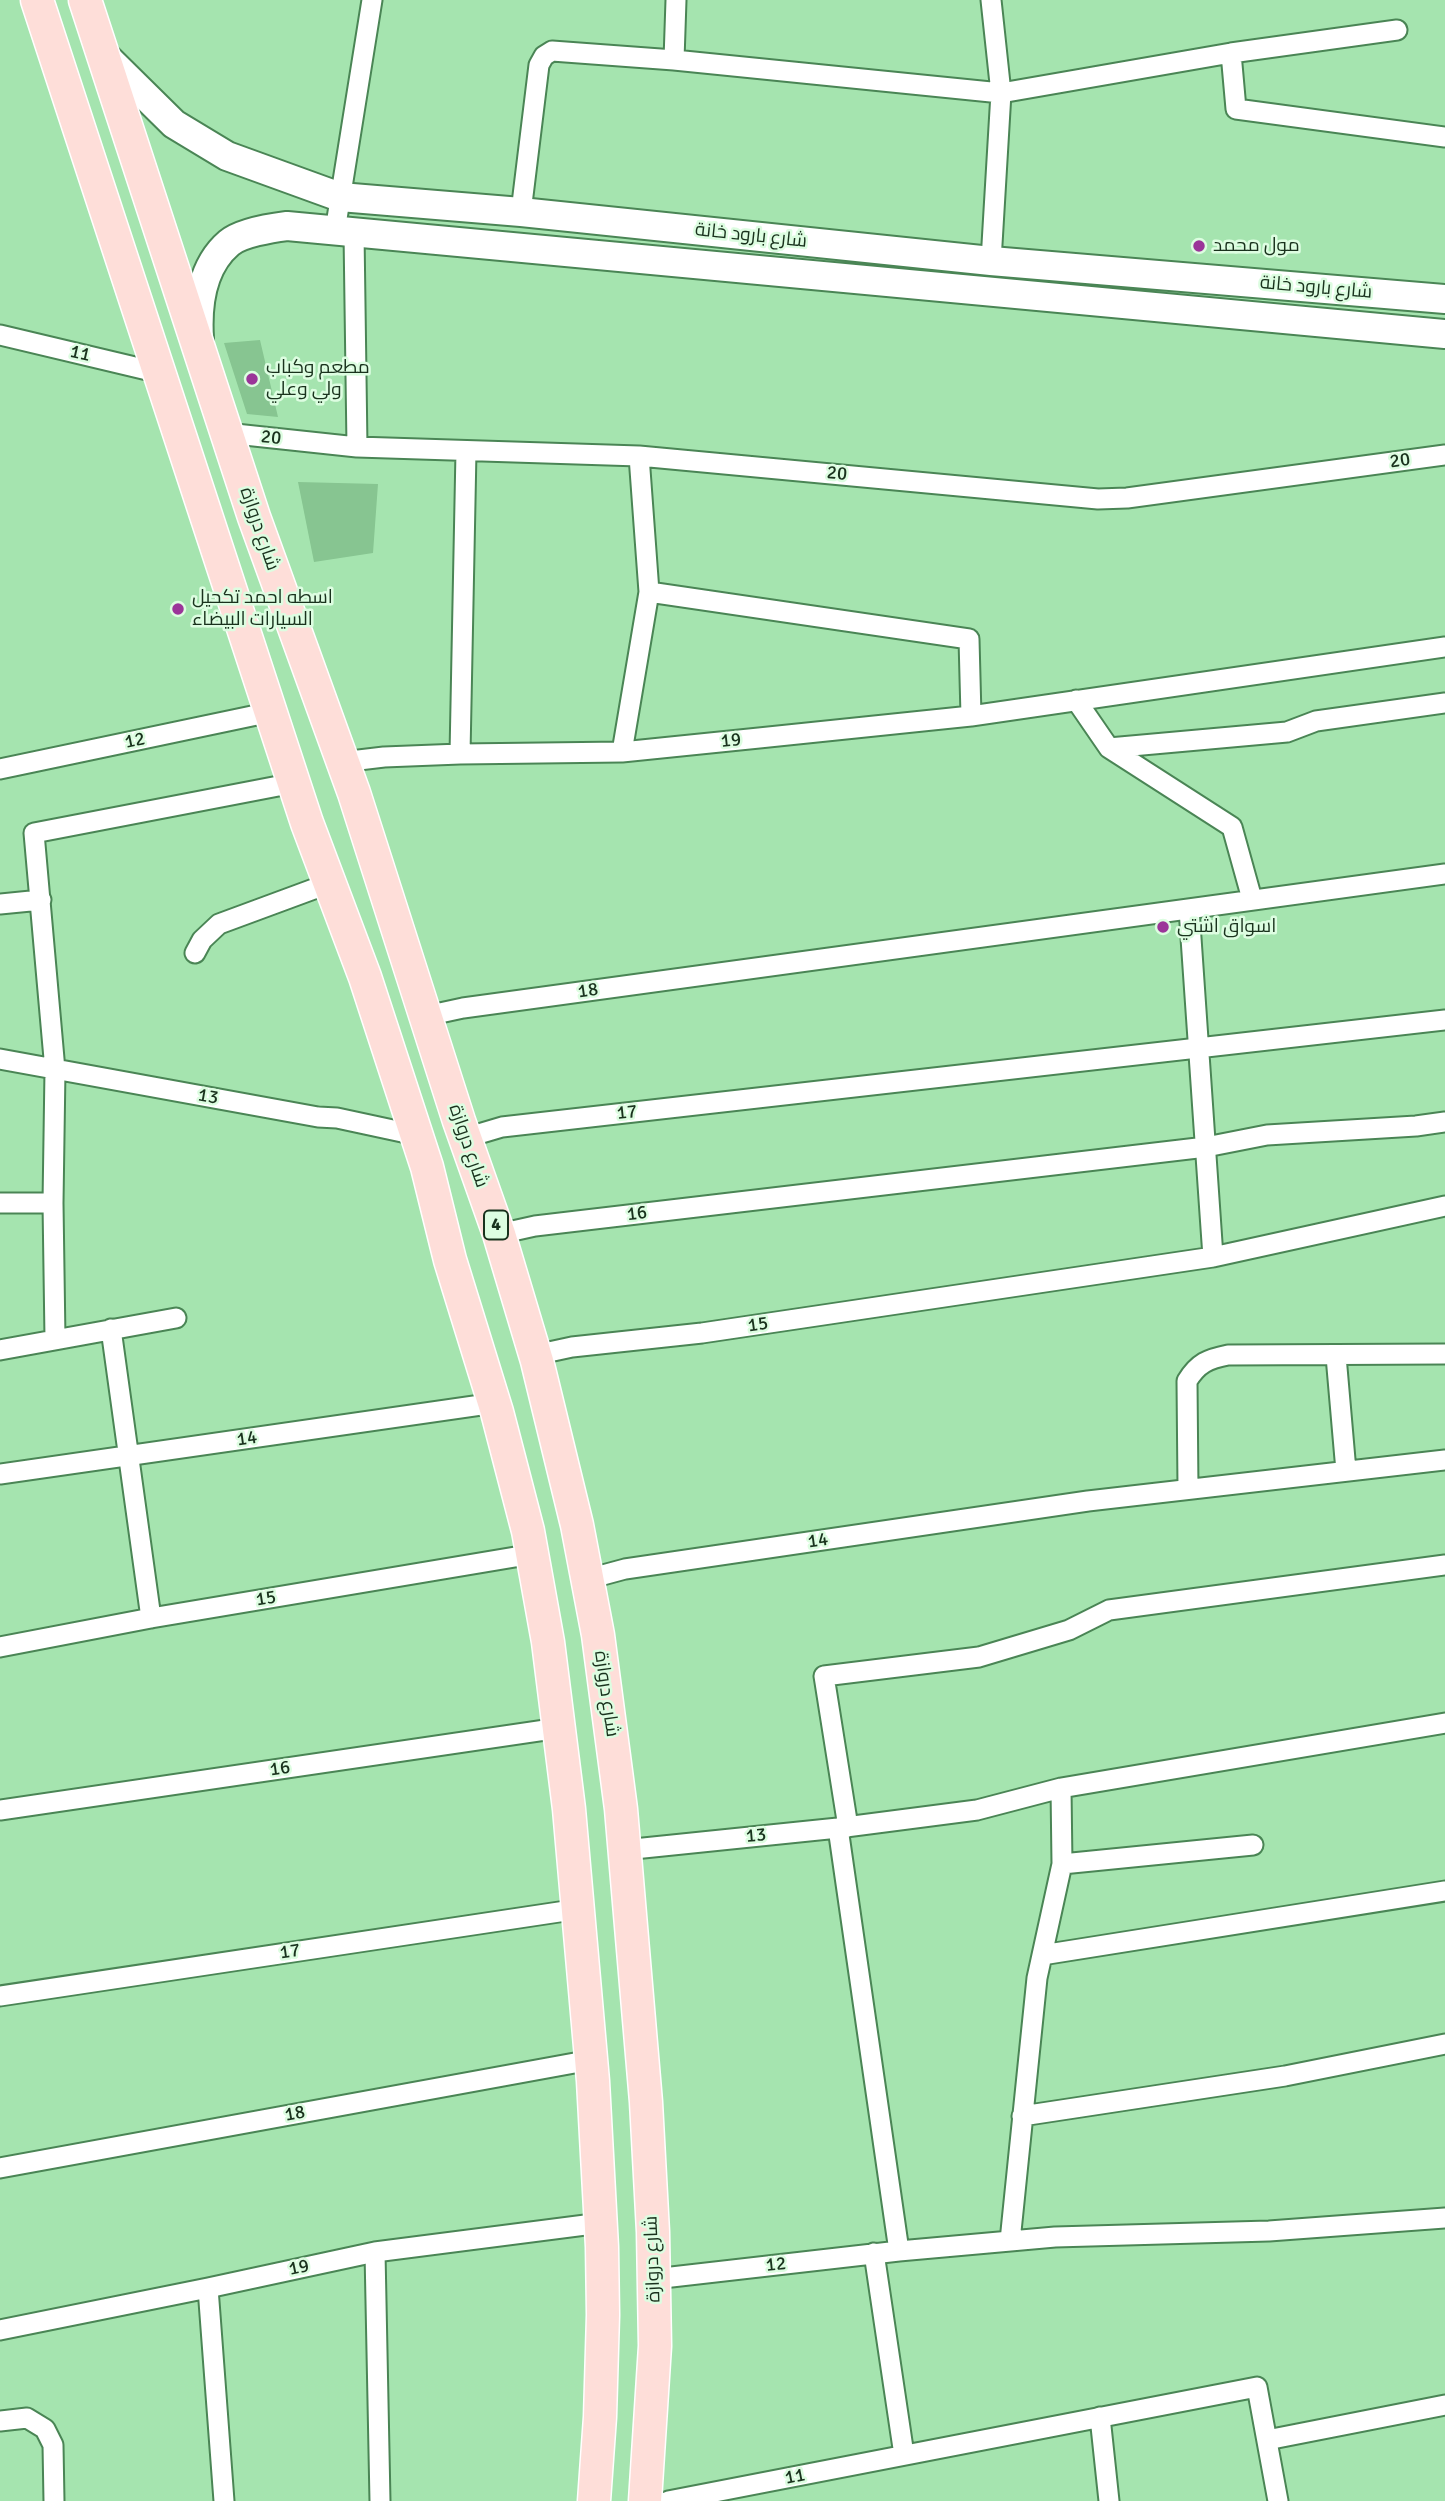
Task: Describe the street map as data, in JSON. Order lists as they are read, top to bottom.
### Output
{
  "streets": {
    "main road": ["شارع بارود خانة", "شارع دروازة", "4"],
    "street": [
      "11",
      "20",
      "12",
      "19",
      "18",
      "13",
      "17",
      "16",
      "15",
      "14"
    ]
  },
  "crossings": [
    ["شارع بارود خانة", "شارع دروازة"],
    ["20", "شارع دروازة"],
    ["شارع دروازة", "12"],
    ["شارع دروازة", "19"],
    ["شارع دروازة", "18"],
    ["شارع دروازة", "13"],
    ["شارع دروازة", "17"],
    ["شارع دروازة", "16"],
    ["شارع دروازة", "15"],
    ["شارع دروازة", "14"]
  ],
  "places": [
    "مول محمد",
    "مطعم وكباب ولي وعلي",
    "اسطه احمد تكحيل السيارات البيضاء",
    "اسواق اشتي"
  ]
}
